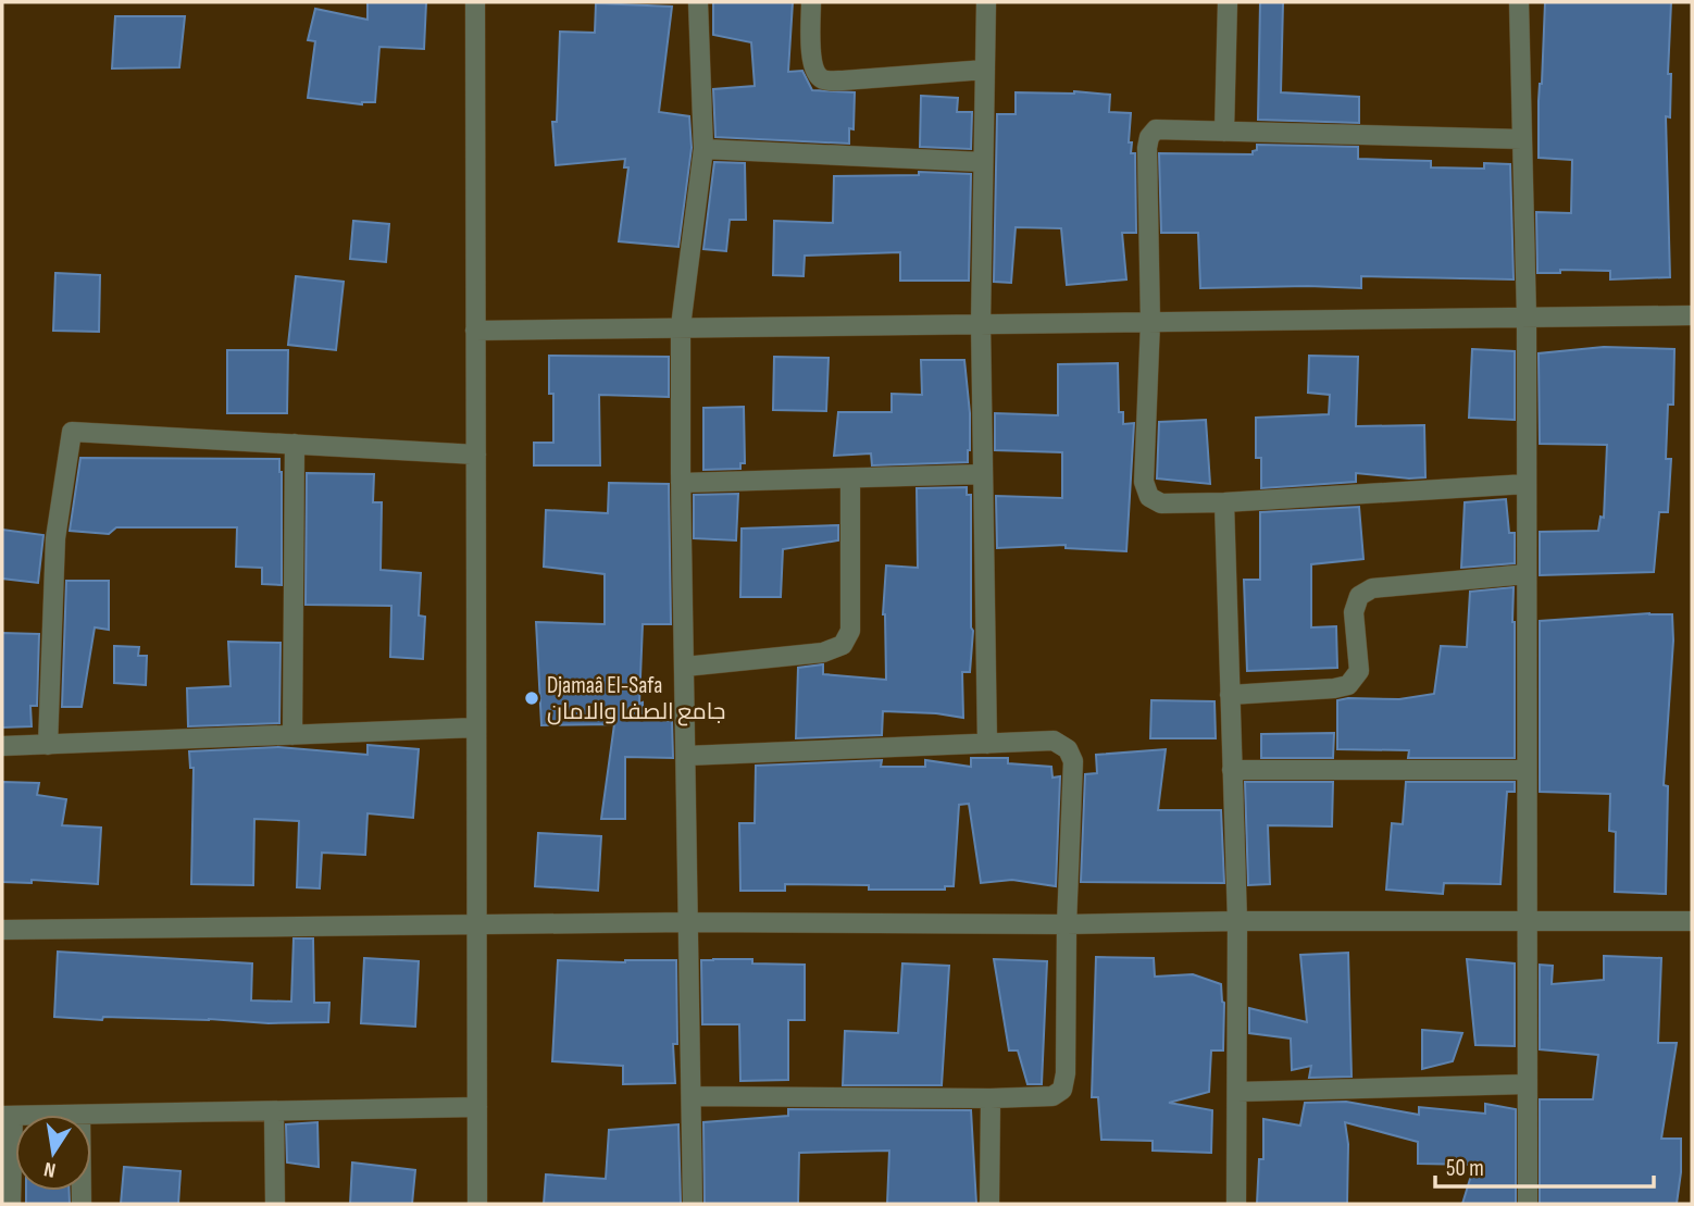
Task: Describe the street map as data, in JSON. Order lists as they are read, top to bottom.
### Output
{
  "places": ["Djamaâ El-Safa جامع الصفا والامان"],
  "scale_bar": "50 m",
  "north": "bottom"
}
